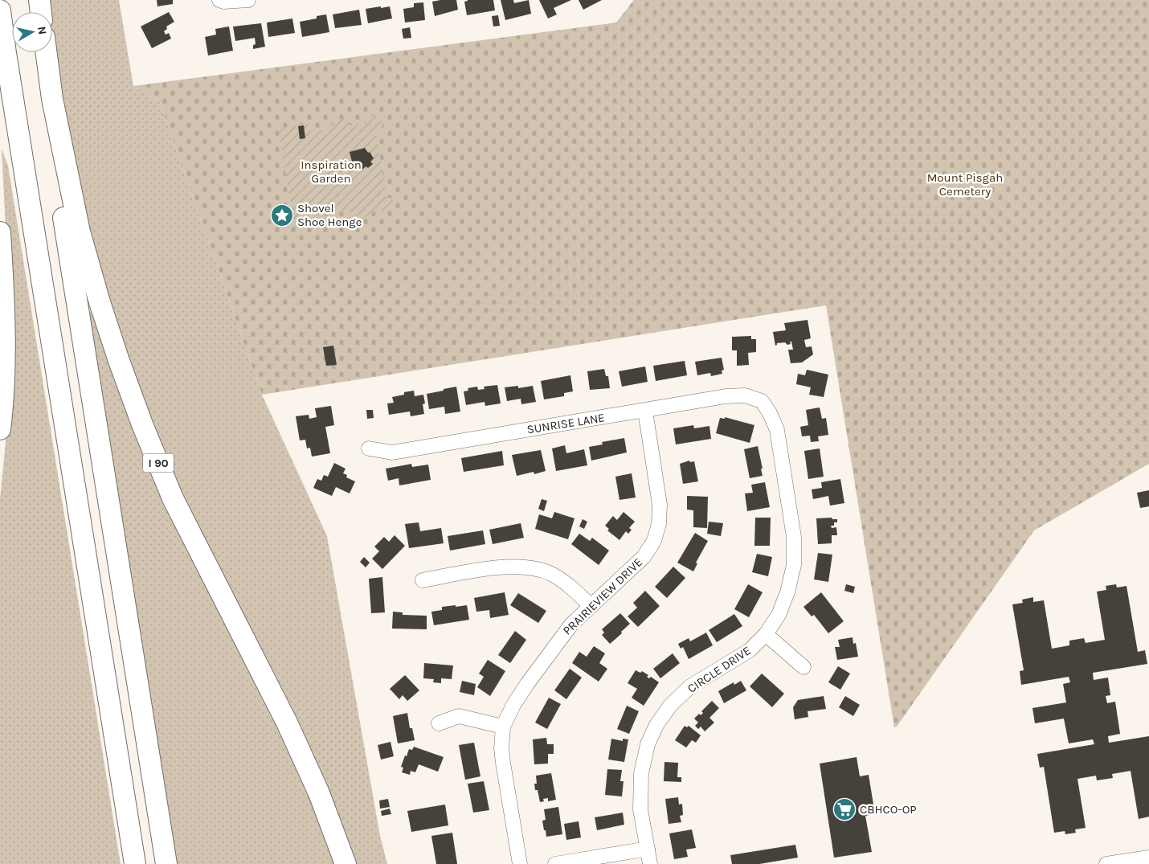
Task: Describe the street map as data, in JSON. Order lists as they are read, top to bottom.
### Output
{
  "streets": {
    "highway": ["I 90"],
    "street": ["SUNRISE LANE", "PRAIRIEVIEW DRIVE", "CIRCLE DRIVE"]
  },
  "crossings": [
    ["SUNRISE LANE", "PRAIRIEVIEW DRIVE"],
    ["SUNRISE LANE", "CIRCLE DRIVE"]
  ],
  "parks": ["Inspiration Garden", "Mount Pisgah Cemetery"],
  "places": {
    "place": ["Shovel Shoe Henge"],
    "supermarket": ["CBHCO-OP"]
  },
  "north": "right"
}
